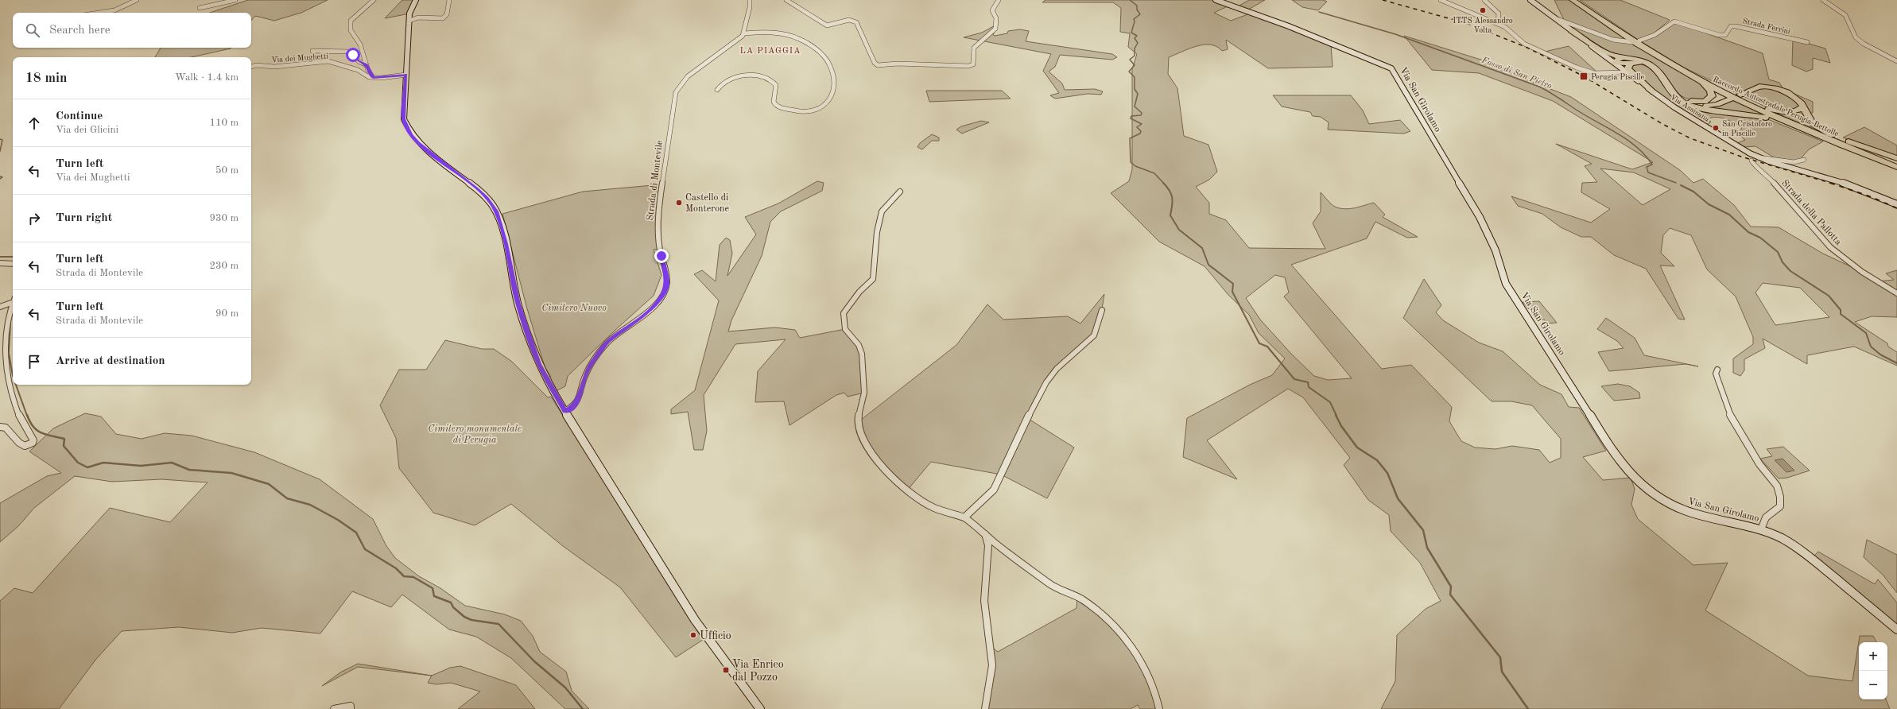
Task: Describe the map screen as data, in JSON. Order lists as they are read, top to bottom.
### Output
{
  "streets": {
    "highway": ["Raccordo Autostradale Perugia-Bettolle"],
    "street": [
      "Strada Ferrini",
      "Via dei Mughetti",
      "Via San Girolamo",
      "Via Assisana",
      "Strada di Montevile",
      "Strada della Pallotta"
    ]
  },
  "crossings": [
    ["Via Assisana", "Strada della Pallotta"]
  ],
  "districts": ["LA PIAGGIA"],
  "water": ["Fosso di San Pietro"],
  "parks": ["Cimitero Nuovo", "Cimitero monumentale di Perugia"],
  "places": {
    "other": [
      "ITTS Alessandro Volta",
      "San Cristoforo in Piscille",
      "Castello di Monterone",
      "Ufficio"
    ],
    "transit": ["Perugia Piscille", "Via Enrico dal Pozzo"]
  },
  "page": {
    "search": "Search here",
    "heading": ["18 min", "Walk · 1.4 km"],
    "list": [
      ["Continue", "Via dei Glicini", "110 m"],
      ["Turn left", "Via dei Mughetti", "50 m"],
      ["Turn right", "930 m"],
      ["Turn left", "Strada di Montevile", "230 m"],
      ["Turn left", "Strada di Montevile", "90 m"],
      "Arrive at destination"
    ],
    "map_buttons": ["+", "−"]
  }
}
